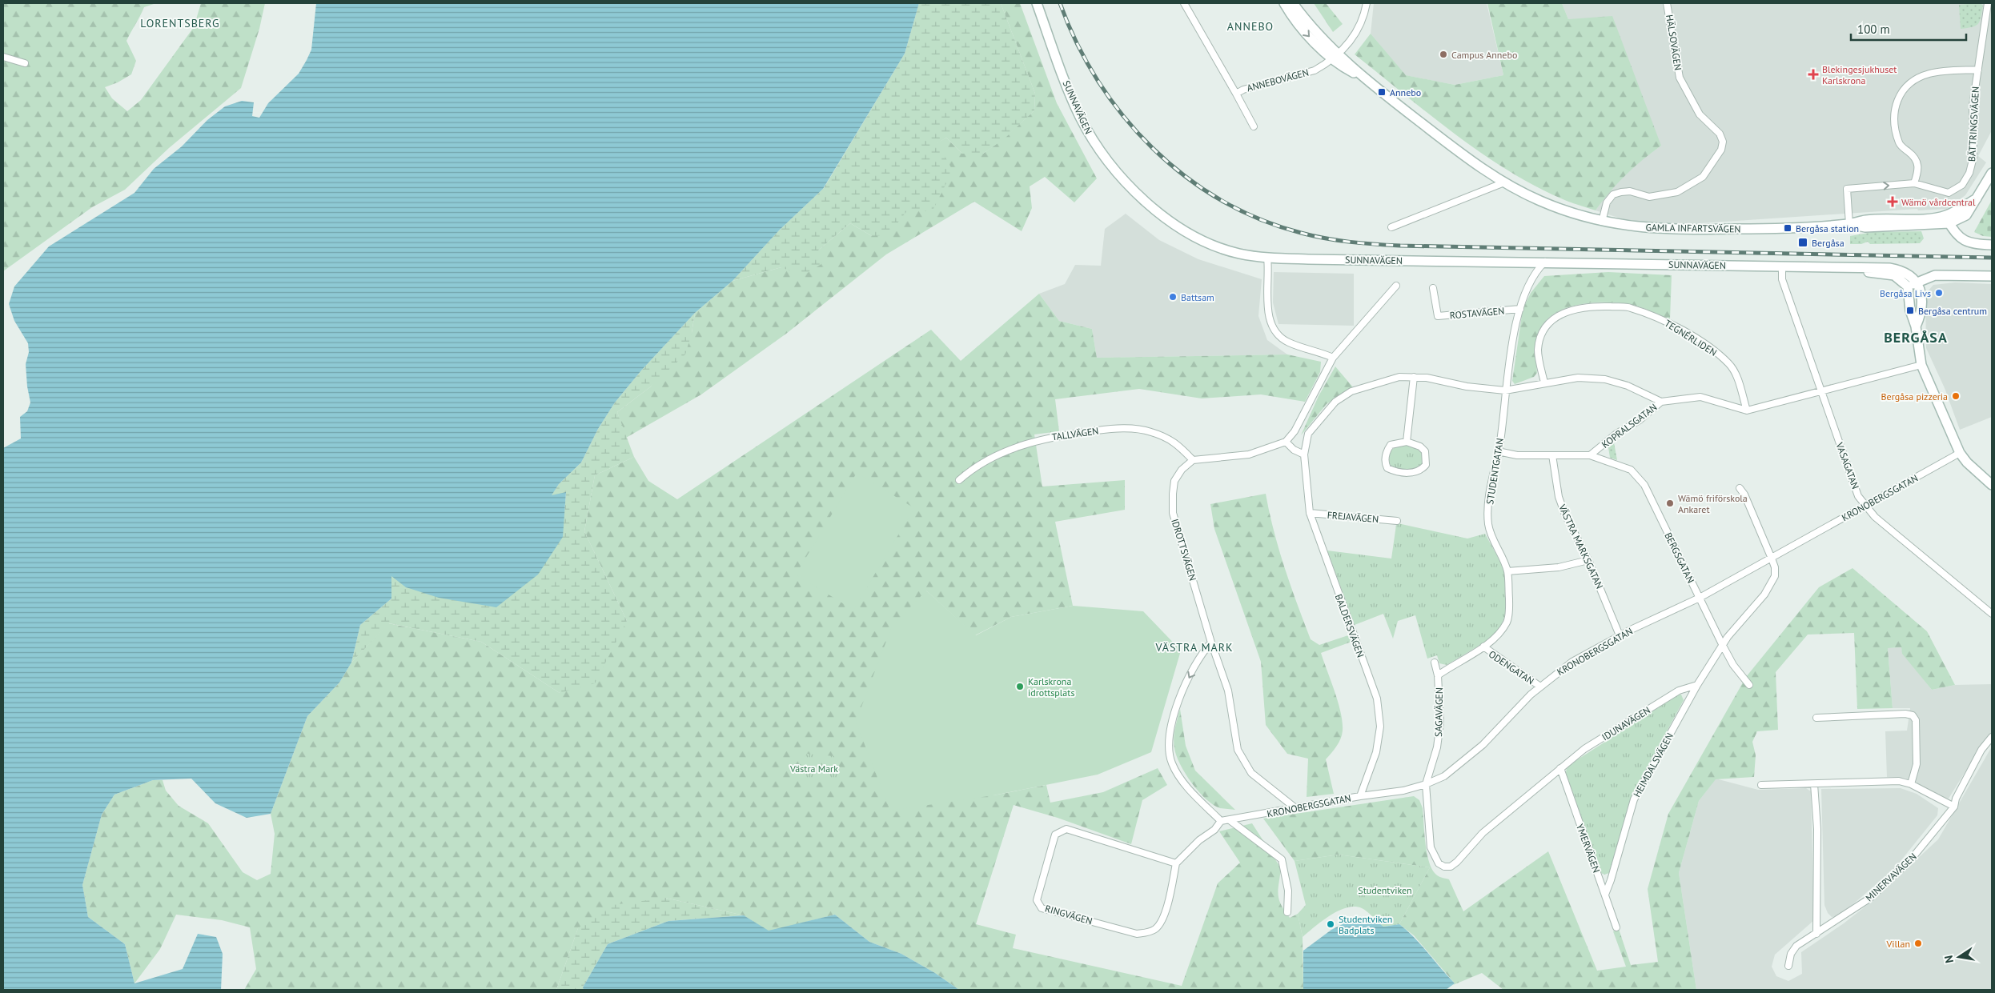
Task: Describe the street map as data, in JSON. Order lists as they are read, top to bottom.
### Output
{
  "streets": {
    "street": [
      "HÄLSOVÄGEN",
      "ANNEBOVÄGEN",
      "SUNNAVÄGEN",
      "BÄTTRINGSVÄGEN",
      "GAMLA INFARTSVÄGEN",
      "ROSTAVÄGEN",
      "TEGNÉRLIDEN",
      "KOPRALSGATAN",
      "TALLVÄGEN",
      "VASAGATAN",
      "STUDENTGATAN",
      "KRONOBERGSGATAN",
      "FREJAVÄGEN",
      "VÄSTRA MARKSGATAN",
      "IDROTTSVÄGEN",
      "BERGSGATAN",
      "BALDERSVÄGEN",
      "ODENGATAN",
      "SAGAVÄGEN",
      "IDUNAVÄGEN",
      "HEIMDALSVÄGEN",
      "YMERVÄGEN",
      "MINERVAVÄGEN",
      "RINGVÄGEN"
    ]
  },
  "crossings": [
    ["HÄLSOVÄGEN", "GAMLA INFARTSVÄGEN"],
    ["ANNEBOVÄGEN", "GAMLA INFARTSVÄGEN"],
    ["SUNNAVÄGEN", "VASAGATAN"],
    ["SUNNAVÄGEN", "STUDENTGATAN"],
    ["BÄTTRINGSVÄGEN", "GAMLA INFARTSVÄGEN"],
    ["ROSTAVÄGEN", "STUDENTGATAN"],
    ["TEGNÉRLIDEN", "KOPRALSGATAN"],
    ["TEGNÉRLIDEN", "BALDERSVÄGEN"],
    ["KOPRALSGATAN", "BERGSGATAN"],
    ["KOPRALSGATAN", "BALDERSVÄGEN"],
    ["TALLVÄGEN", "IDROTTSVÄGEN"],
    ["VASAGATAN", "KRONOBERGSGATAN"],
    ["STUDENTGATAN", "BALDERSVÄGEN"],
    ["STUDENTGATAN", "ODENGATAN"],
    ["STUDENTGATAN", "SAGAVÄGEN"],
    ["KRONOBERGSGATAN", "VÄSTRA MARKSGATAN"],
    ["KRONOBERGSGATAN", "IDROTTSVÄGEN"],
    ["KRONOBERGSGATAN", "BERGSGATAN"],
    ["KRONOBERGSGATAN", "BALDERSVÄGEN"],
    ["KRONOBERGSGATAN", "ODENGATAN"],
    ["KRONOBERGSGATAN", "SAGAVÄGEN"],
    ["KRONOBERGSGATAN", "IDUNAVÄGEN"],
    ["FREJAVÄGEN", "BALDERSVÄGEN"],
    ["SAGAVÄGEN", "IDUNAVÄGEN"],
    ["IDUNAVÄGEN", "HEIMDALSVÄGEN"],
    ["IDUNAVÄGEN", "YMERVÄGEN"],
    ["HEIMDALSVÄGEN", "YMERVÄGEN"]
  ],
  "districts": [
    "LORENTSBERG",
    "ANNEBO",
    "BERGÅSA",
    "VÄSTRA MARK"
  ],
  "parks": ["Västra Mark", "Studentviken"],
  "places": {
    "other": [
      "Campus Annebo",
      "Bergåsa Livs",
      "Battsam",
      "Bergåsa pizzeria",
      "Wämö friförskola Ankaret",
      "Karlskrona idrottsplats",
      "Studentviken Badplats",
      "Villan"
    ],
    "health": ["Blekingesjukhuset Karlskrona", "Wämö vårdcentral"],
    "transit": [
      "Annebo",
      "Bergåsa station",
      "Bergåsa",
      "Bergåsa centrum"
    ]
  },
  "scale_bar": "100 m",
  "north": "left"
}
